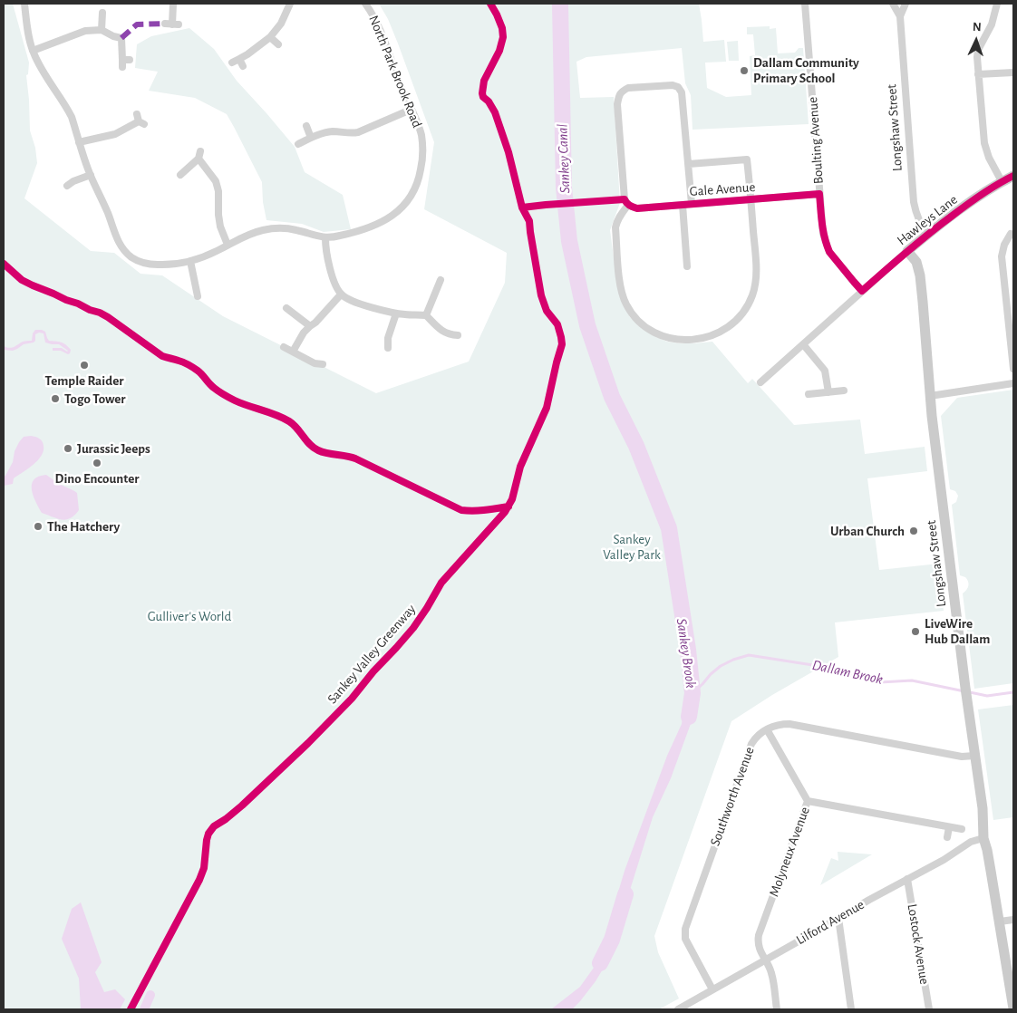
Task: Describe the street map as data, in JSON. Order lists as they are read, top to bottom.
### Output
{
  "streets": {
    "street": [
      "North Park Brook Road",
      "Longshaw Street",
      "Boulting Avenue",
      "Gale Avenue",
      "Hawleys Lane",
      "Southworth Avenue",
      "Molyneux Avenue",
      "Lilford Avenue",
      "Lostock Avenue"
    ],
    "cycle path": ["Sankey Valley Greenway"]
  },
  "crossings": [
    ["Longshaw Street", "Hawleys Lane"],
    ["Longshaw Street", "Lilford Avenue"],
    ["Boulting Avenue", "Gale Avenue"],
    ["Boulting Avenue", "Hawleys Lane"],
    ["Southworth Avenue", "Lilford Avenue"],
    ["Molyneux Avenue", "Lilford Avenue"],
    ["Lilford Avenue", "Lostock Avenue"]
  ],
  "water": ["Sankey Canal", "Sankey Brook", "Dallam Brook"],
  "parks": ["Sankey Valley Park", "Gulliver's World"],
  "places": [
    "Dallam Community Primary School",
    "Temple Raider",
    "Togo Tower",
    "Jurassic Jeeps",
    "Dino Encounter",
    "The Hatchery",
    "Urban Church",
    "LiveWire Hub Dallam"
  ],
  "north": "top"
}
